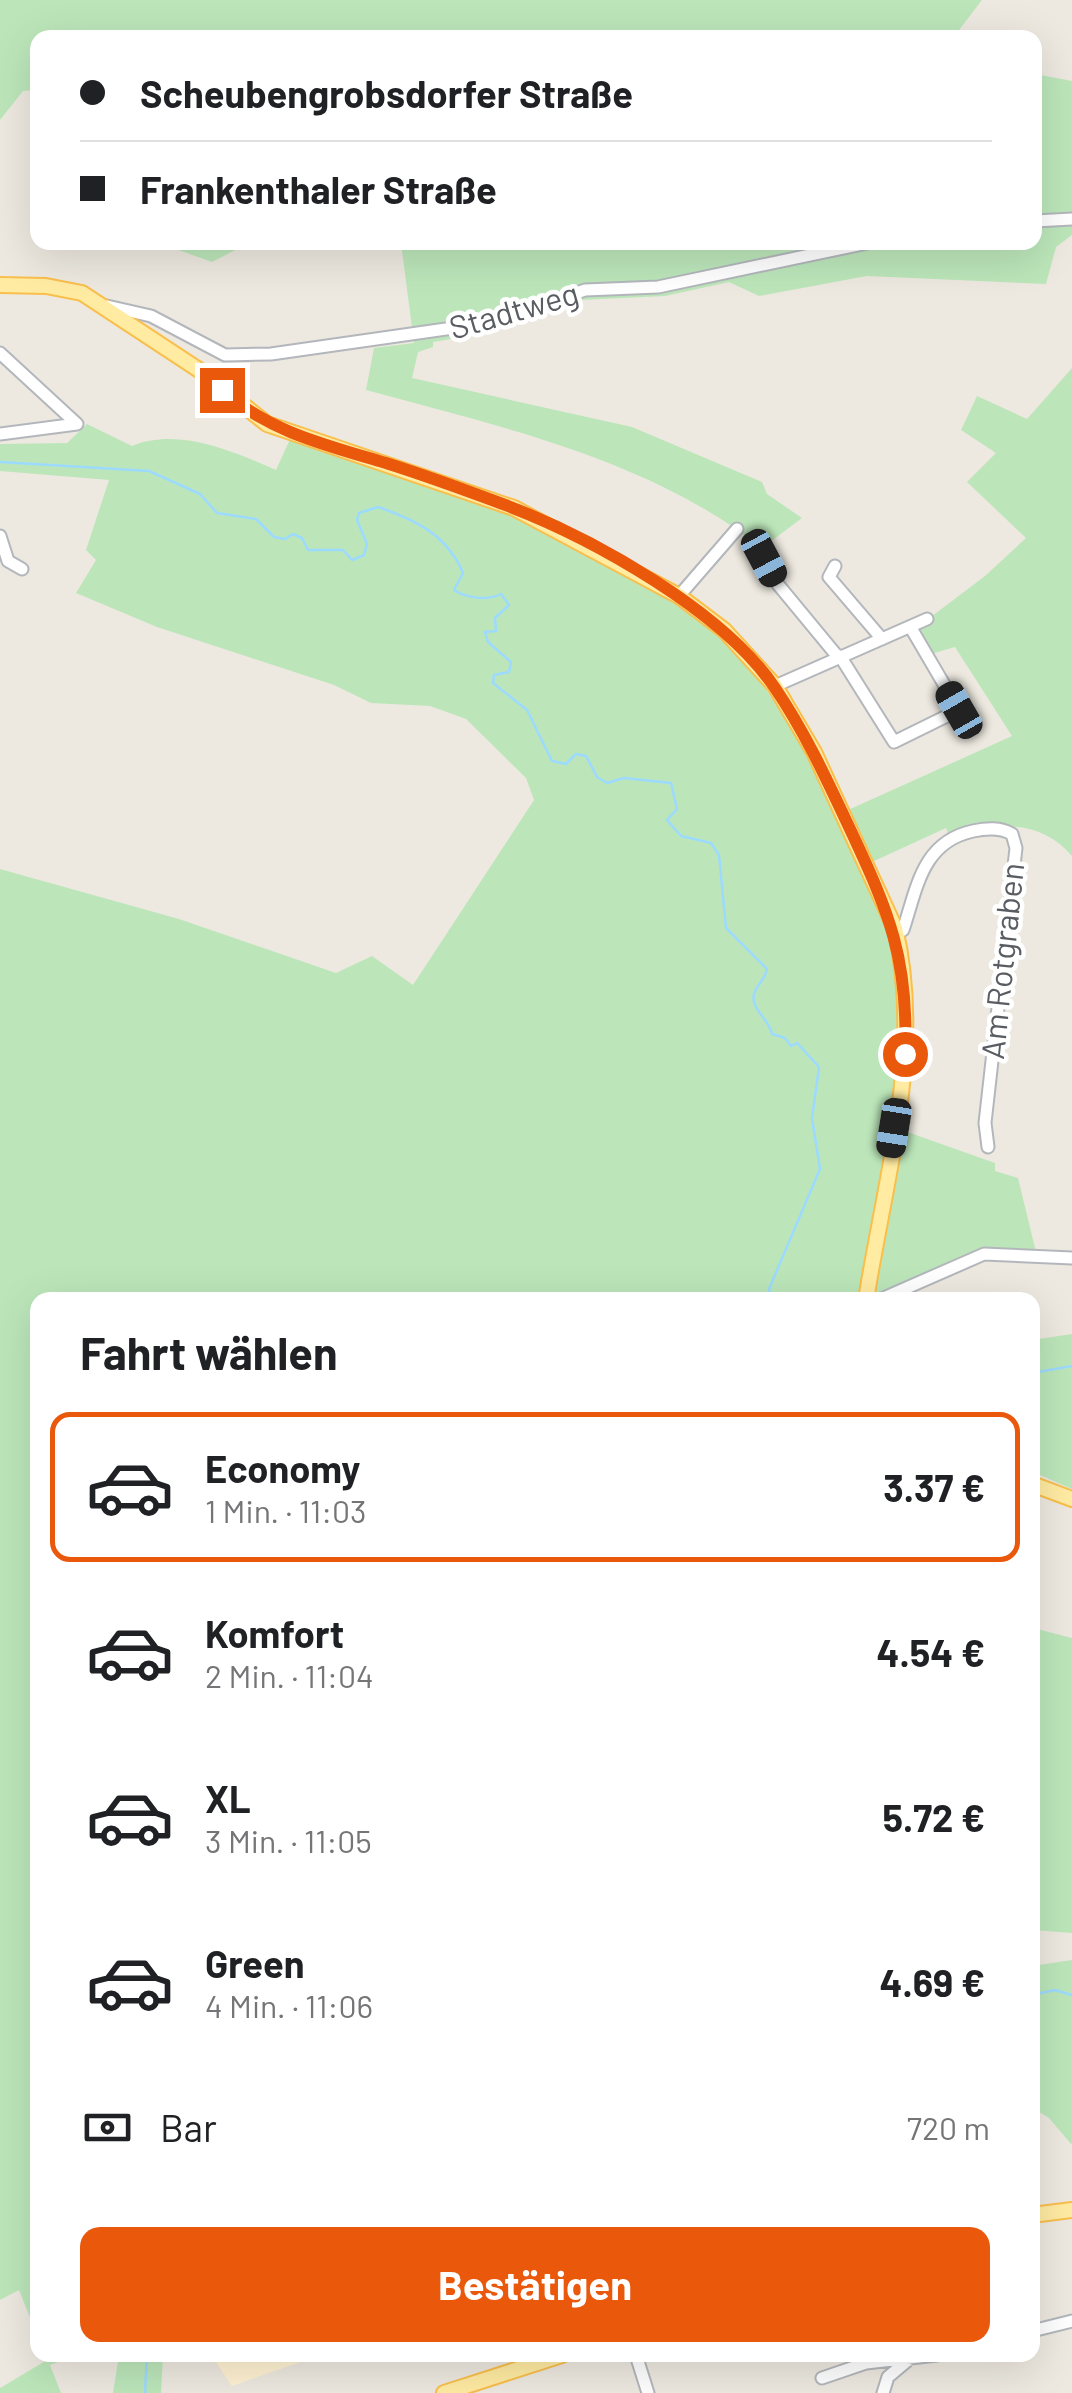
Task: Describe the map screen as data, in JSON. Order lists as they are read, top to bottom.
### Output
{
  "streets": {
    "street": ["Stadtweg", "Am Rotgraben"]
  },
  "page": {
    "banner": ["Scheubengrobsdorfer Straße", "Frankenthaler Straße"],
    "heading": "Fahrt wählen",
    "list": [
      {
        "name": "Economy",
        "note": "1 Min. · 11:03",
        "value": "3.37 €"
      },
      {
        "name": "Komfort",
        "note": "2 Min. · 11:04",
        "value": "4.54 €"
      },
      {
        "name": "XL",
        "note": "3 Min. · 11:05",
        "value": "5.72 €"
      },
      {
        "name": "Green",
        "note": "4 Min. · 11:06",
        "value": "4.69 €"
      }
    ],
    "pay": ["Bar", "720 m"],
    "buttons": "Bestätigen"
  }
}
